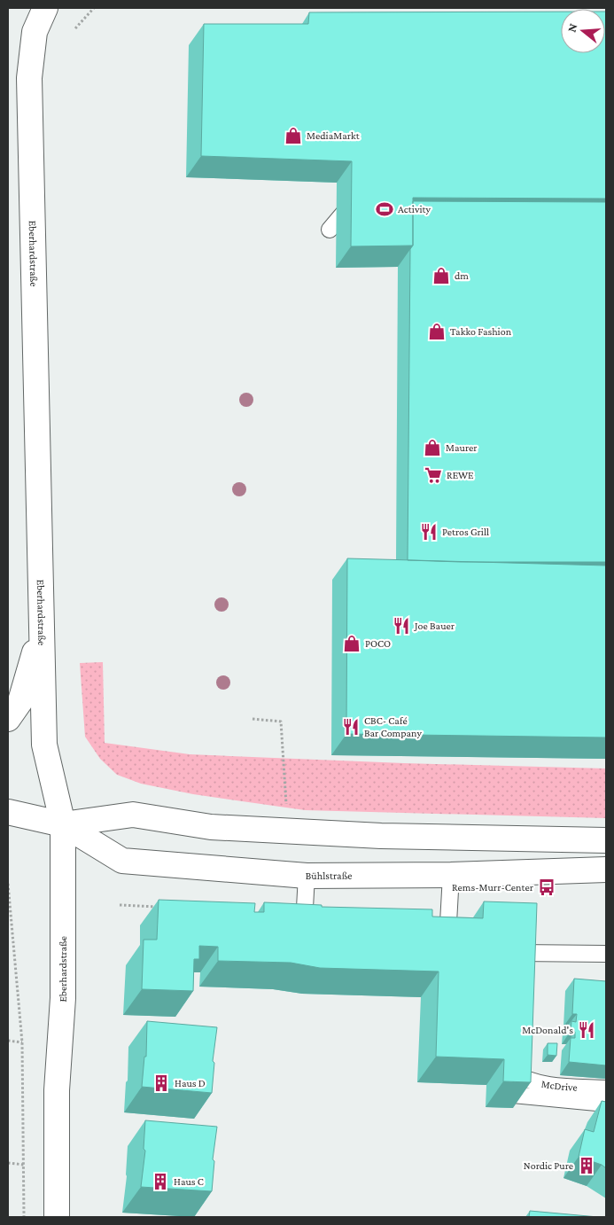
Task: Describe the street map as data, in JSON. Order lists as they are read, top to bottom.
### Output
{
  "streets": {
    "main road": ["Eberhardstraße", "Bühlstraße"],
    "lane": ["McDrive"]
  },
  "crossings": [
    ["Eberhardstraße", "Bühlstraße"]
  ],
  "places": {
    "shop": [
      "MediaMarkt",
      "dm",
      "Takko Fashion",
      "Maurer",
      "POCO"
    ],
    "sports": ["Activity"],
    "supermarket": ["REWE"],
    "restaurant": [
      "Petros Grill",
      "Joe Bauer",
      "CBC- Café Bar Company",
      "McDonald's"
    ],
    "bus stop": ["Rems-Murr-Center"],
    "building": ["Haus D", "Nordic Pure", "Haus C"]
  },
  "north": "left"
}
